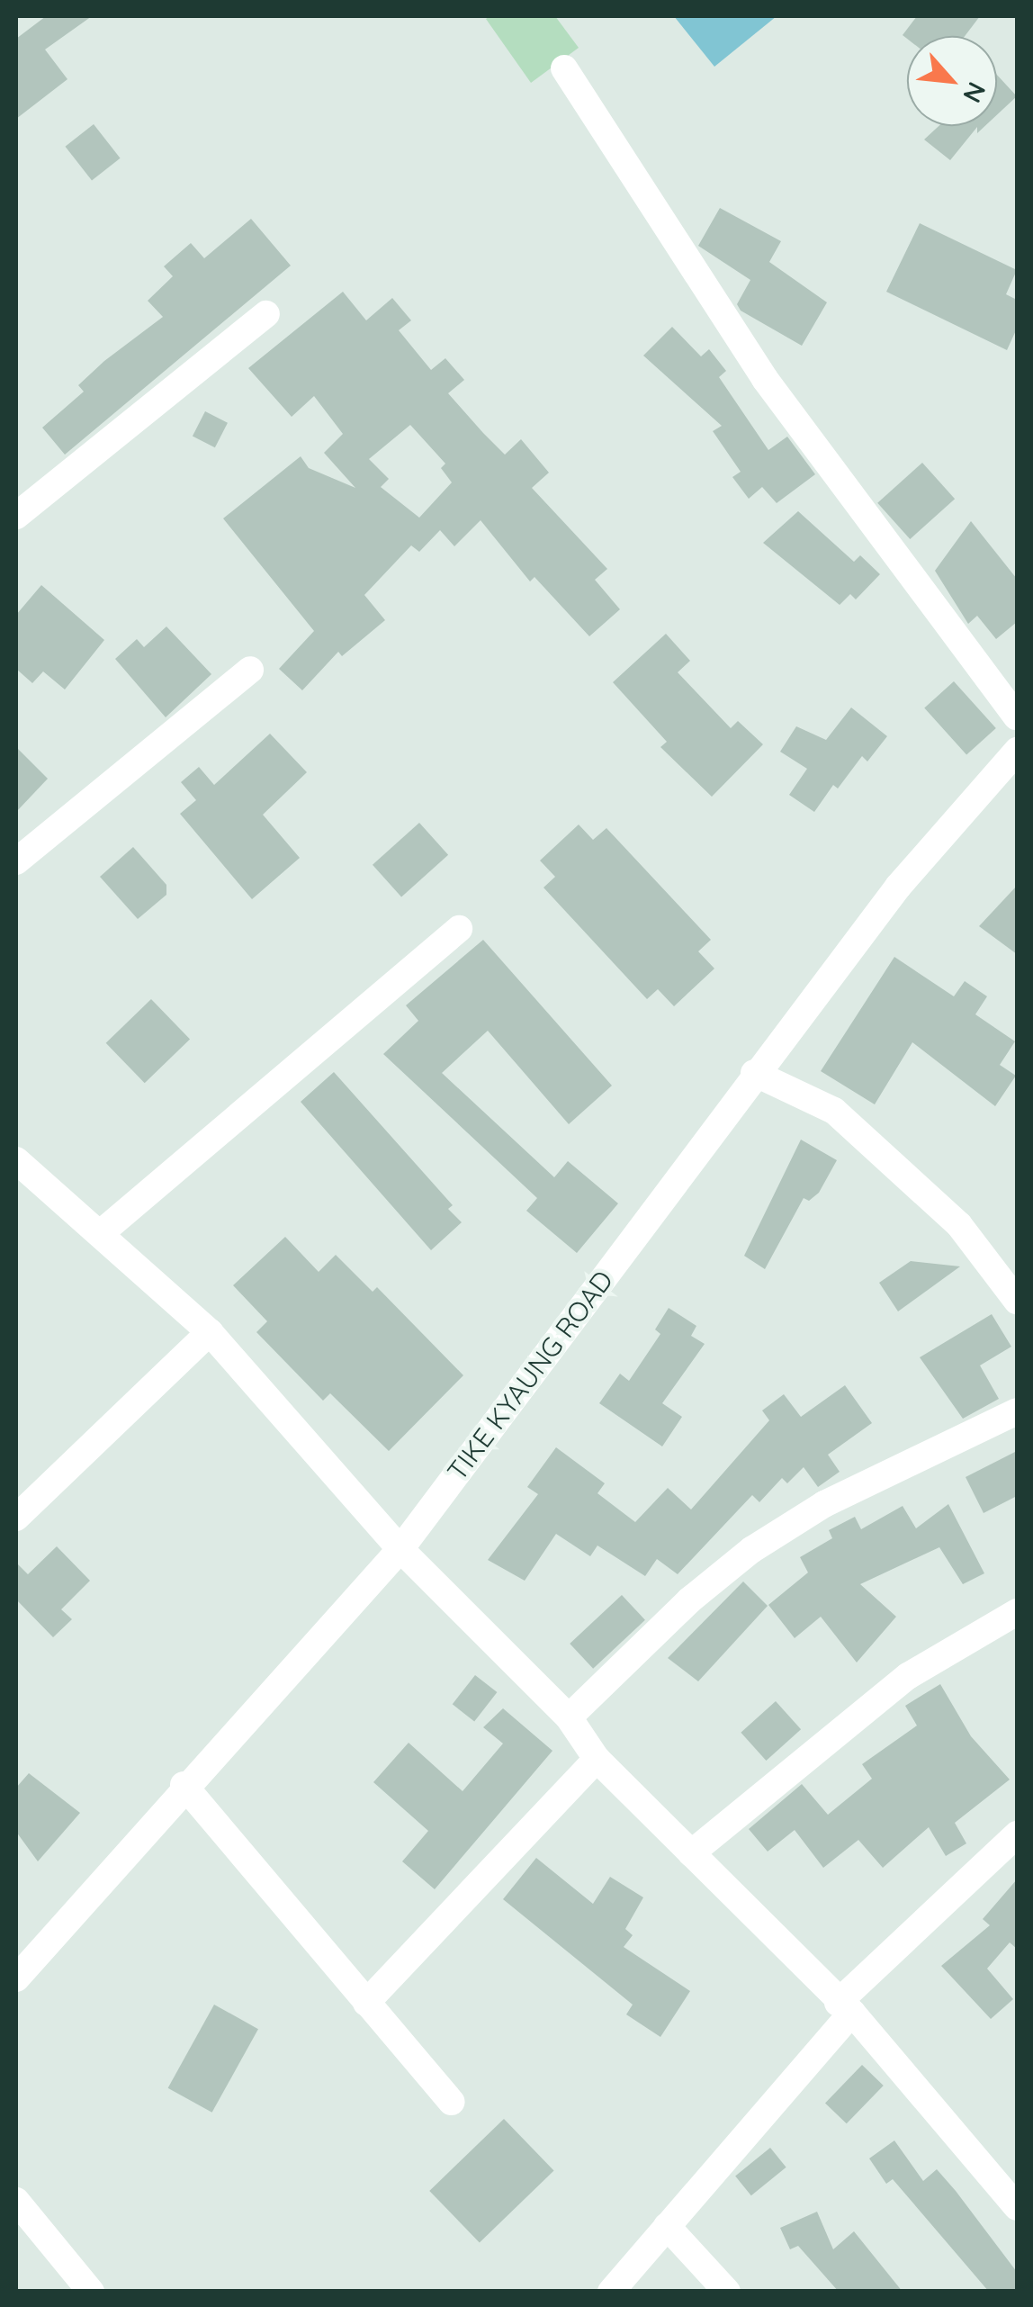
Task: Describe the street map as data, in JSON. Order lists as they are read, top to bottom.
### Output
{
  "streets": {
    "street": ["TIKE KYAUNG ROAD"]
  },
  "north": "bottom right"
}
